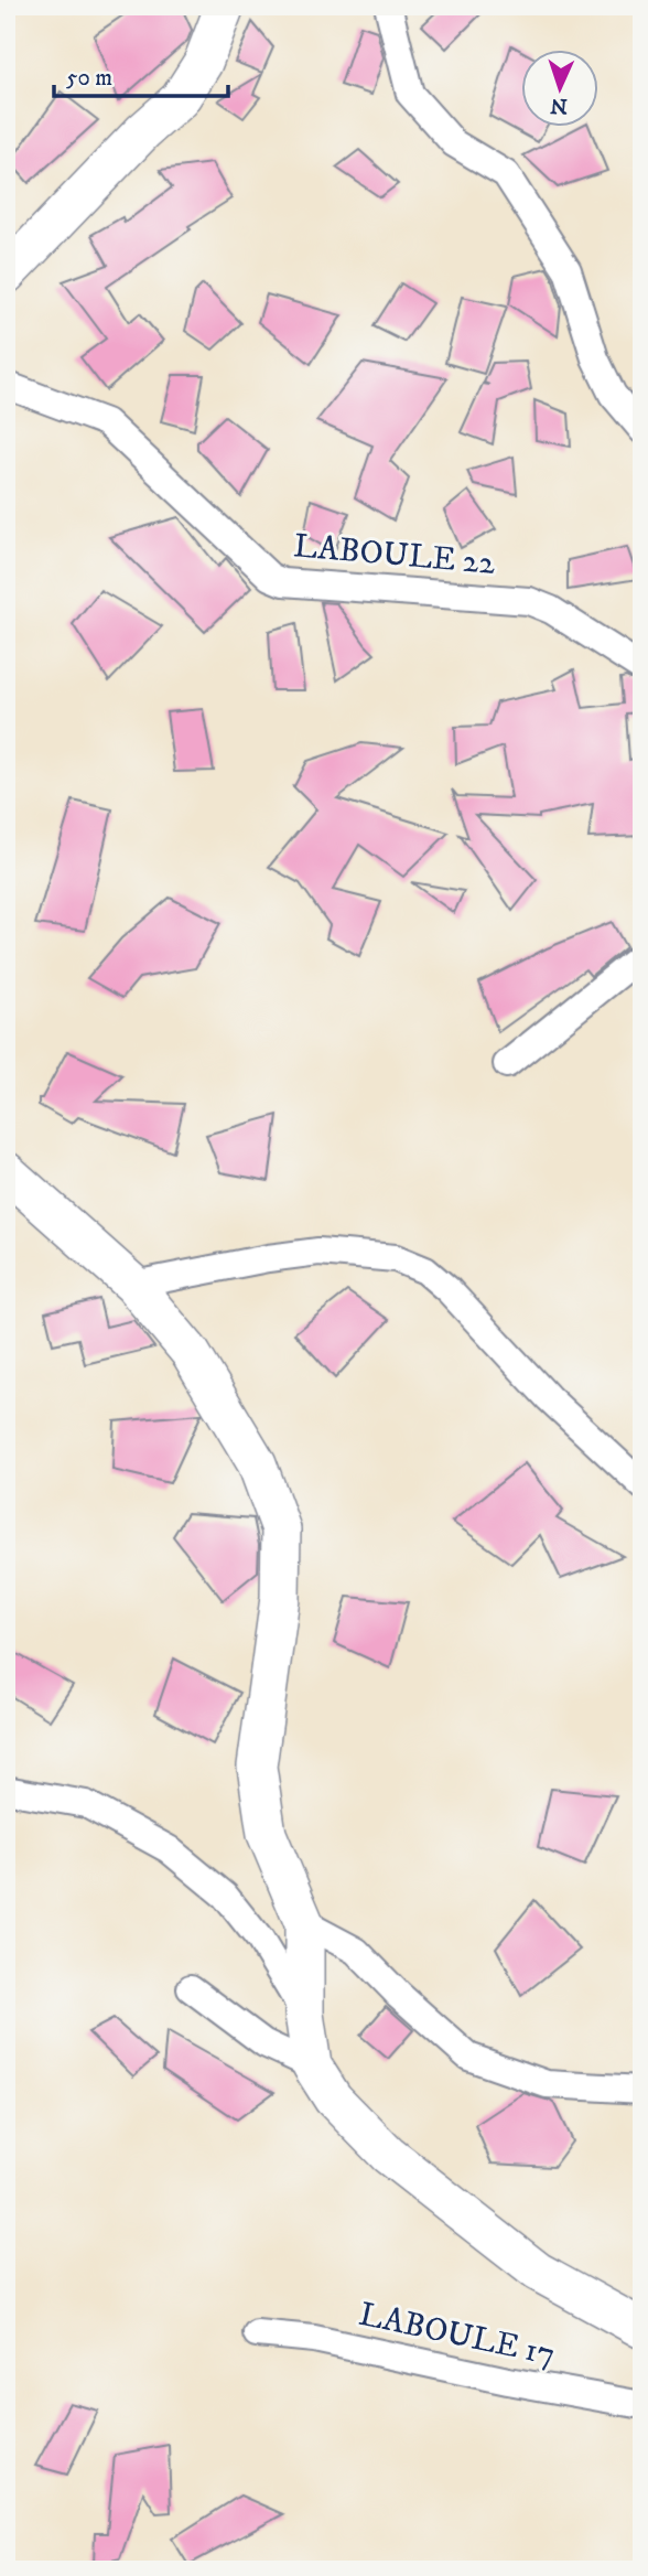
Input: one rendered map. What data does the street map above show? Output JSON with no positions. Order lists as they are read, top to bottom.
{
  "streets": {
    "street": ["LABOULE 22", "LABOULE 17"]
  },
  "scale_bar": "50 m",
  "north": "bottom"
}
